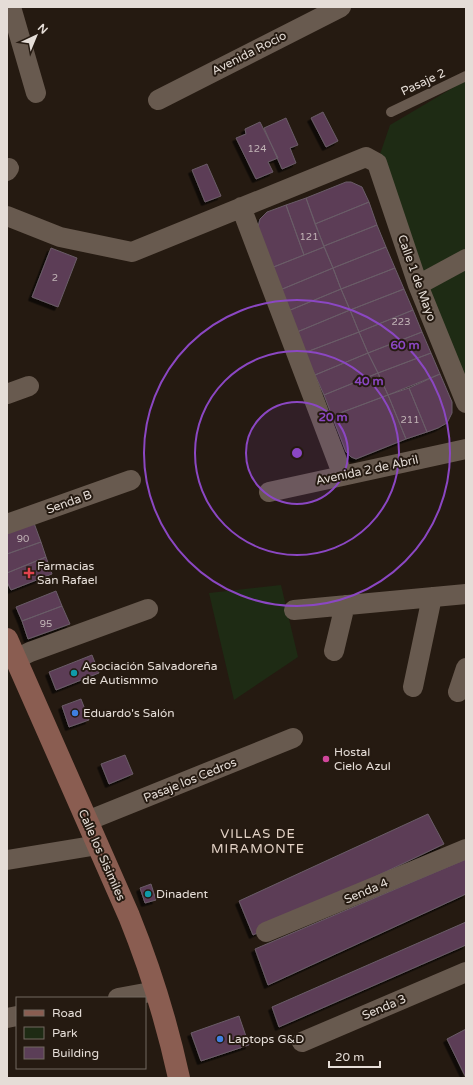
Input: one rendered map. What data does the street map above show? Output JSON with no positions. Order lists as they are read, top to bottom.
{
  "streets": {
    "main road": ["Calle los Sisimiles"],
    "street": [
      "Avenida Rocío",
      "Calle 1 de Mayo",
      "Avenida 2 de Abril",
      "Senda B",
      "Pasaje los Cedros",
      "Senda 4",
      "Senda 3"
    ],
    "lane": ["Pasaje 2"]
  },
  "crossings": [
    ["Pasaje los Cedros", "Calle los Sisimiles"]
  ],
  "districts": ["VILLAS DE MIRAMONTE"],
  "places": {
    "health": ["Farmacias San Rafael"],
    "other": [
      "Asociación Salvadoreña de Autismmo",
      "Eduardo's Salón",
      "Hostal Cielo Azul",
      "Dinadent",
      "Laptops G&D"
    ]
  },
  "house_numbers": [
    "124",
    "121",
    "2",
    "223",
    "211",
    "90",
    "95"
  ],
  "legend": ["Road", "Park", "Building"],
  "scale_bar": "20 m",
  "north": "top right",
  "rings": ["60 m", "40 m", "20 m"]
}
